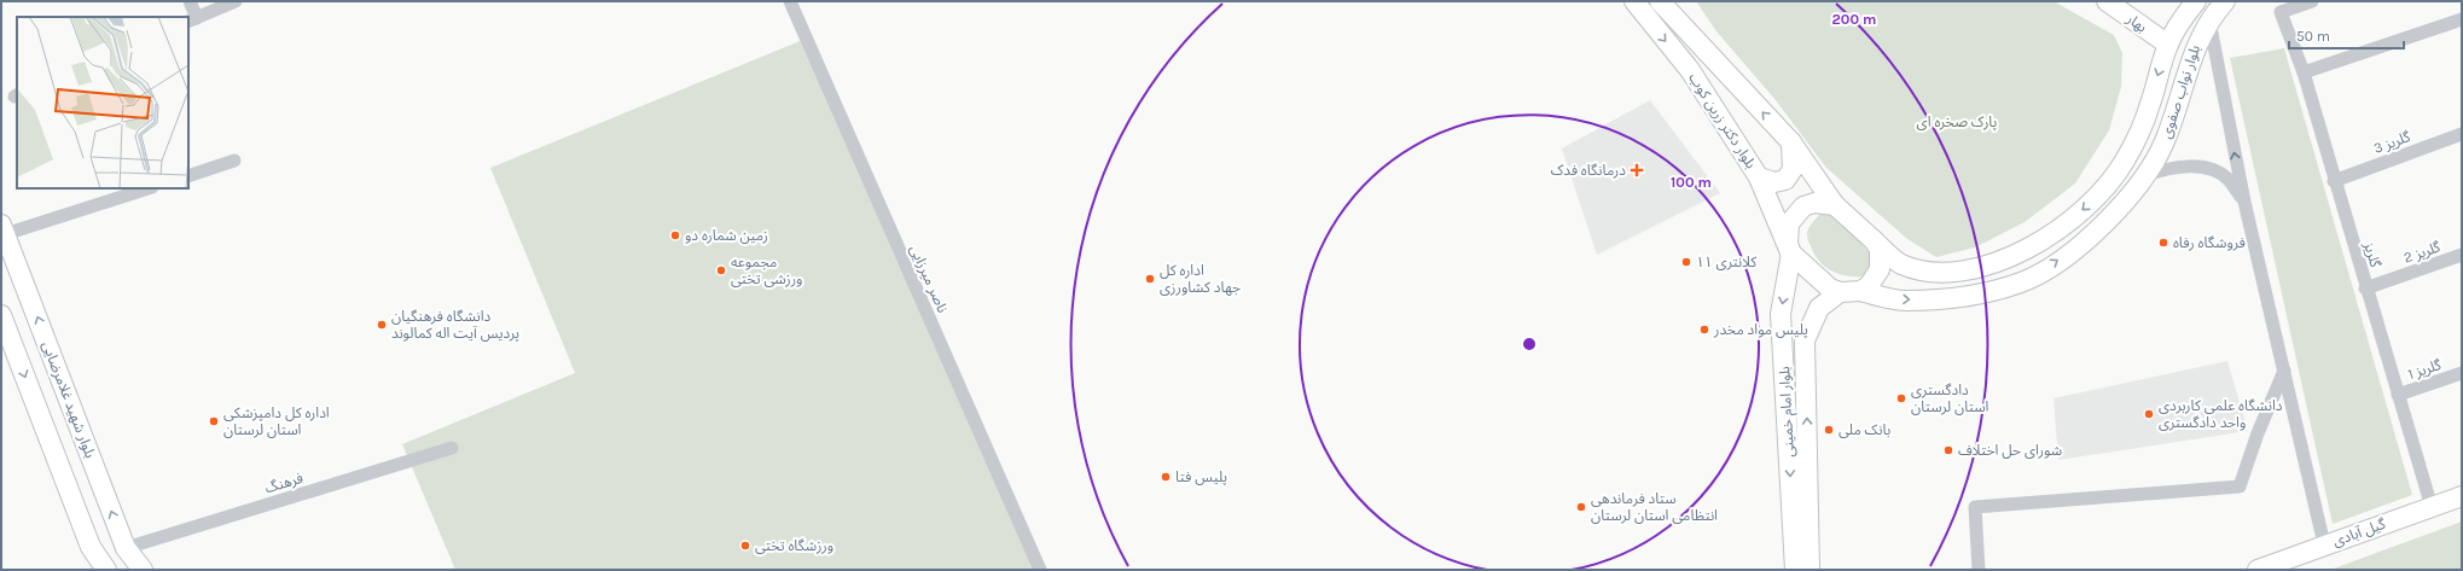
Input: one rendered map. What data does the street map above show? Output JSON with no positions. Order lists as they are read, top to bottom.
{
  "streets": {
    "main road": [
      "بهار",
      "بلوار نواب صفوی",
      "بلوار دکتر زرین کوب",
      "بلوار شهید غلامرضایی",
      "بلوار امام خمینی",
      "گیل آبادی"
    ],
    "street": [
      "گلریز 3",
      "گلریز 2",
      "گلریز",
      "ناصر میرزایی",
      "گلریز 1",
      "فرهنگ"
    ]
  },
  "crossings": [
    ["بهار", "بلوار نواب صفوی"],
    ["بلوار نواب صفوی", "بلوار دکتر زرین کوب"],
    ["بلوار نواب صفوی", "بلوار امام خمینی"],
    ["بلوار دکتر زرین کوب", "بلوار امام خمینی"],
    ["گلریز 3", "گلریز"],
    ["گلریز 2", "گلریز"],
    ["گلریز", "گلریز 1"],
    ["گلریز", "گیل آبادی"],
    ["بلوار شهید غلامرضایی", "فرهنگ"]
  ],
  "parks": ["پارک صخره ای"],
  "places": {
    "health": ["درمانگاه فدک"],
    "other": [
      "زمین شماره دو",
      "فروشگاه رفاه",
      "کلانتری ۱۱",
      "مجموعه ورزشی تختی",
      "اداره کل جهاد کشاورزی",
      "دانشگاه فرهنگیان پردیس آیت اله کمالوند",
      "پلیس مواد مخدر",
      "دادگستری استان لرستان",
      "دانشگاه علمی کاربردی واحد دادگستری",
      "اداره کل دامپزشکی استان لرستان",
      "بانک ملی",
      "شورای حل اختلاف",
      "پلیس فتا",
      "ستاد فرماندهی انتظامی استان لرستان",
      "ورزشگاه تختی"
    ]
  },
  "scale_bar": "50 m",
  "rings": ["200 m", "100 m"]
}
